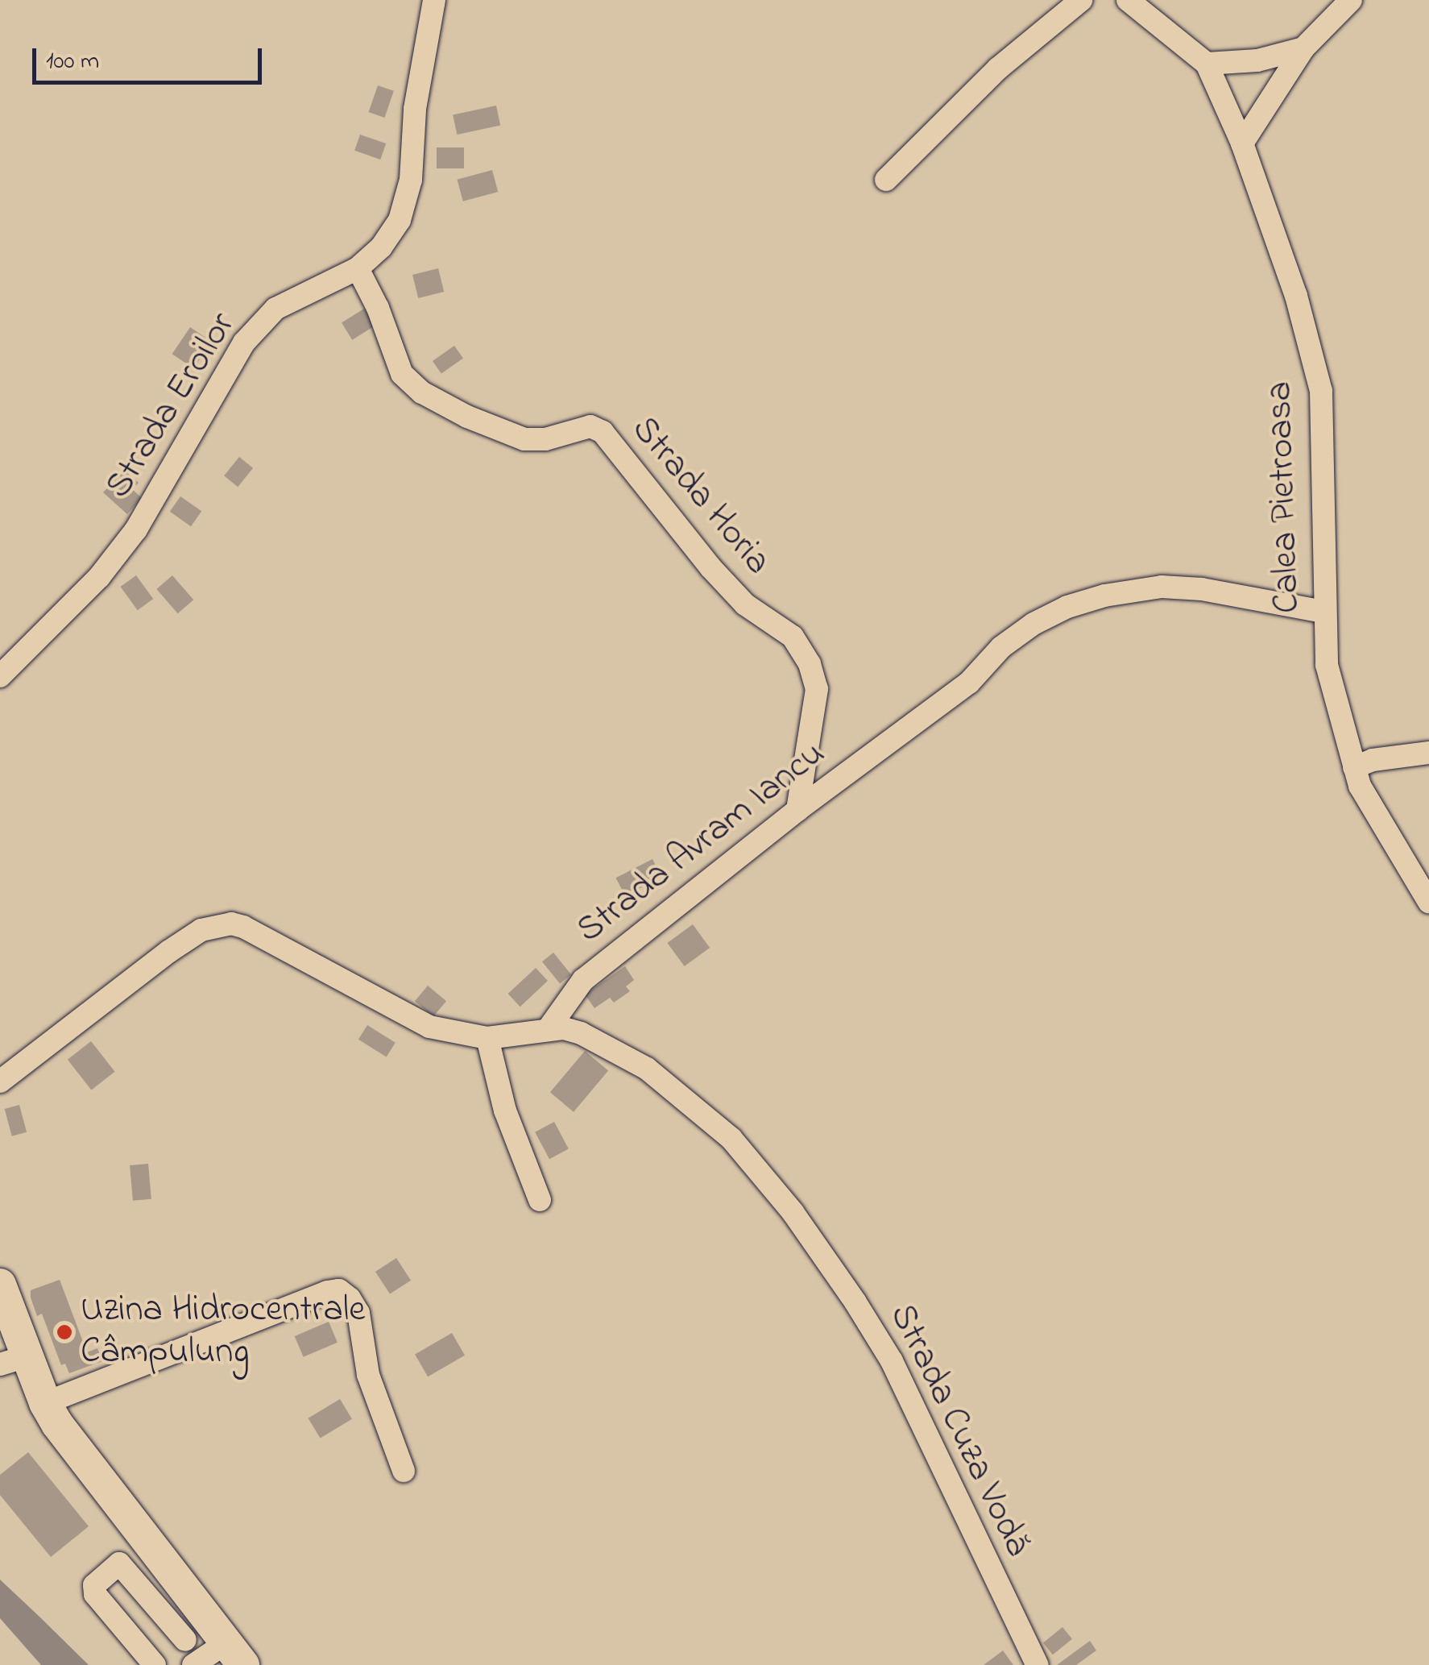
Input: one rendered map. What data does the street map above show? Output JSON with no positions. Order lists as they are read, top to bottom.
{
  "streets": {
    "street": [
      "Strada Eroilor",
      "Strada Horia",
      "Calea Pietroasa",
      "Strada Avram Iancu",
      "Strada Cuza Vodă"
    ]
  },
  "crossings": [
    ["Strada Eroilor", "Strada Horia"],
    ["Strada Horia", "Strada Avram Iancu"],
    ["Calea Pietroasa", "Strada Avram Iancu"],
    ["Strada Avram Iancu", "Strada Cuza Vodă"]
  ],
  "places": ["Uzina Hidrocentrale Câmpulung"],
  "scale_bar": "100 m"
}
